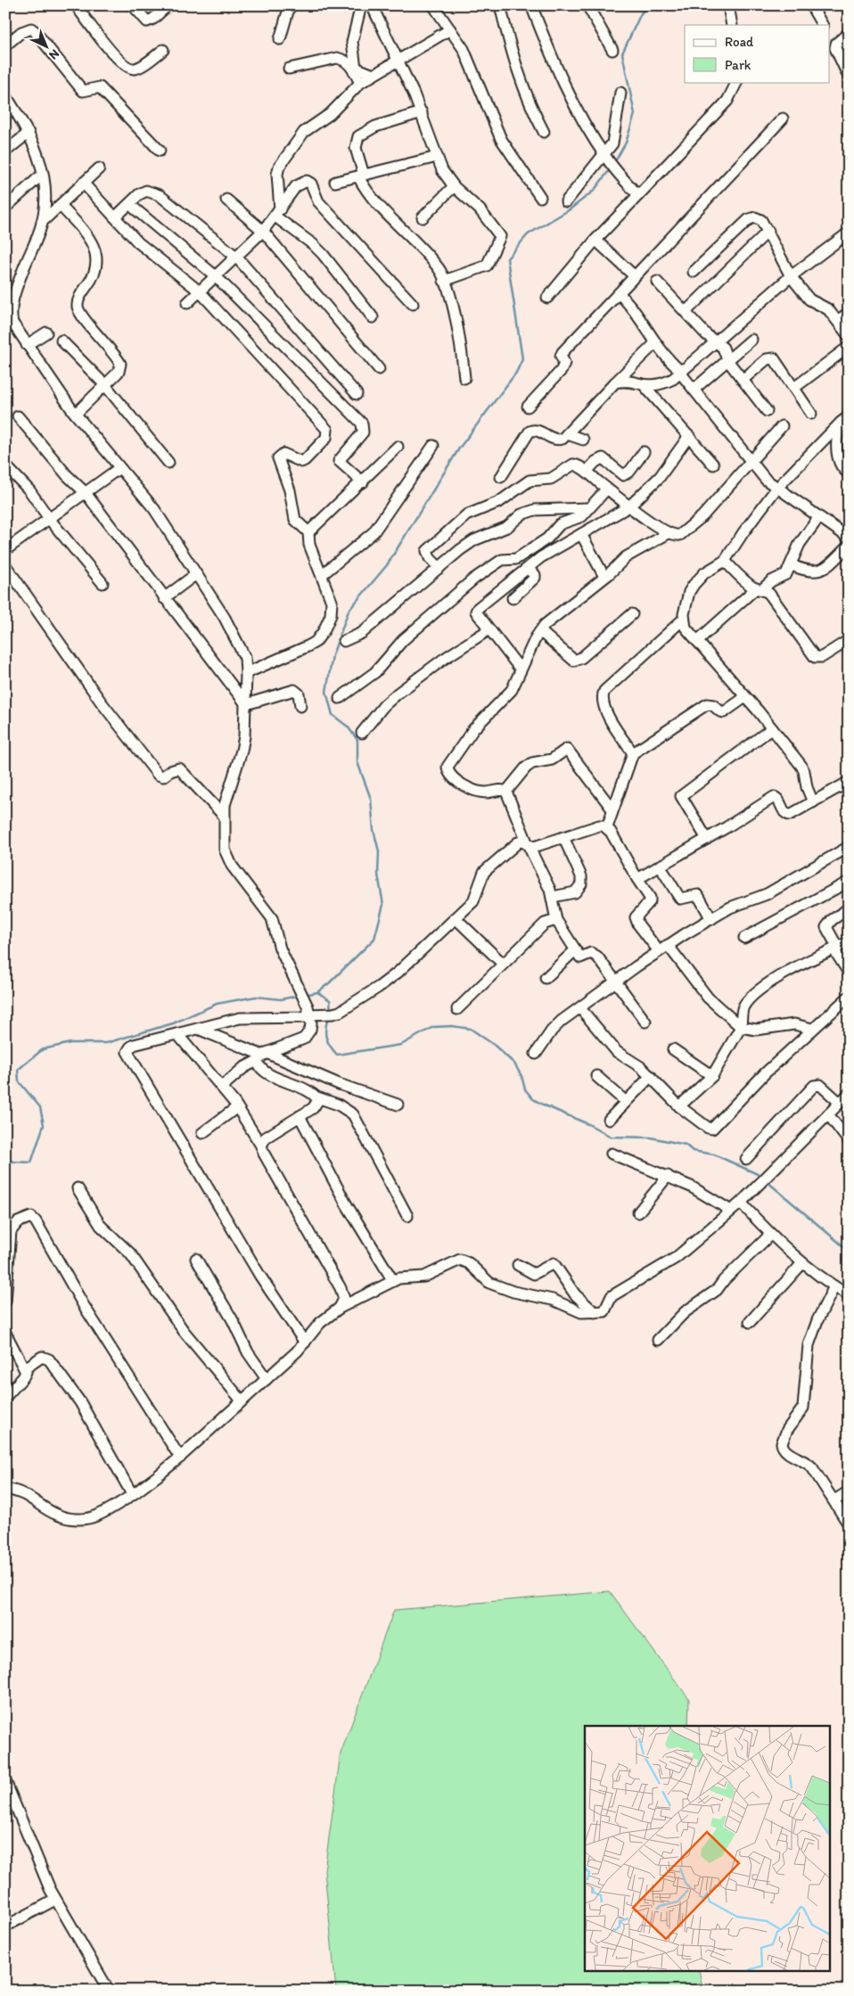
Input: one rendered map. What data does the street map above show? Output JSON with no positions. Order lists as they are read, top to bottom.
{
  "legend": ["Road", "Park"],
  "north": "bottom right"
}
